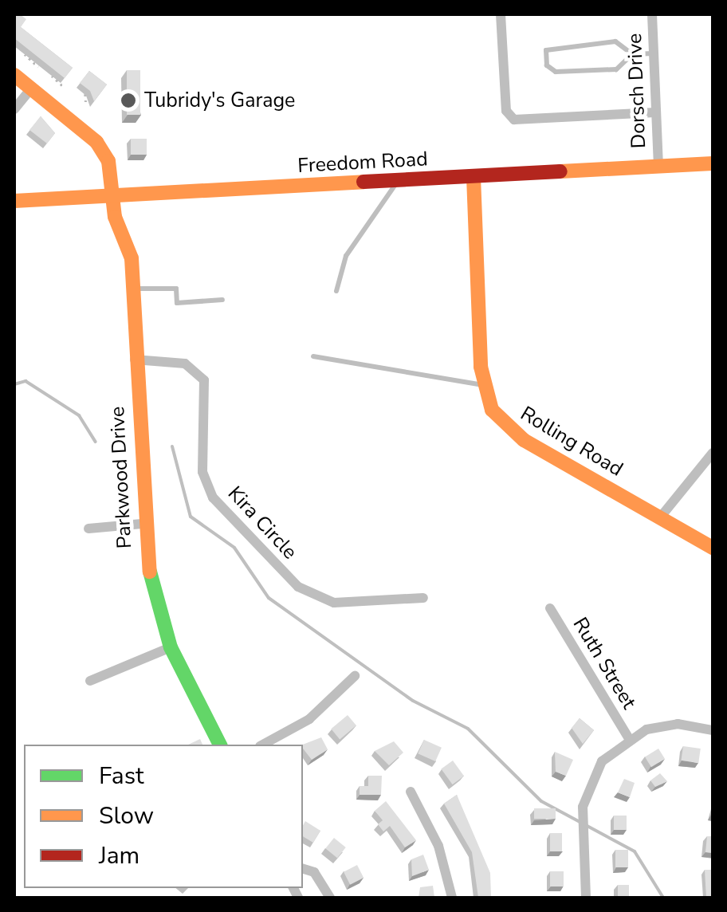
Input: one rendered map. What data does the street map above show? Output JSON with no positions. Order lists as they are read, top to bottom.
{
  "streets": {
    "street": [
      "Dorsch Drive",
      "Freedom Road",
      "Rolling Road",
      "Parkwood Drive",
      "Kira Circle",
      "Ruth Street"
    ]
  },
  "crossings": [
    ["Dorsch Drive", "Freedom Road"],
    ["Freedom Road", "Rolling Road"],
    ["Freedom Road", "Parkwood Drive"],
    ["Parkwood Drive", "Kira Circle"]
  ],
  "places": ["Tubridy's Garage"],
  "legend": ["Fast", "Slow", "Jam"]
}
